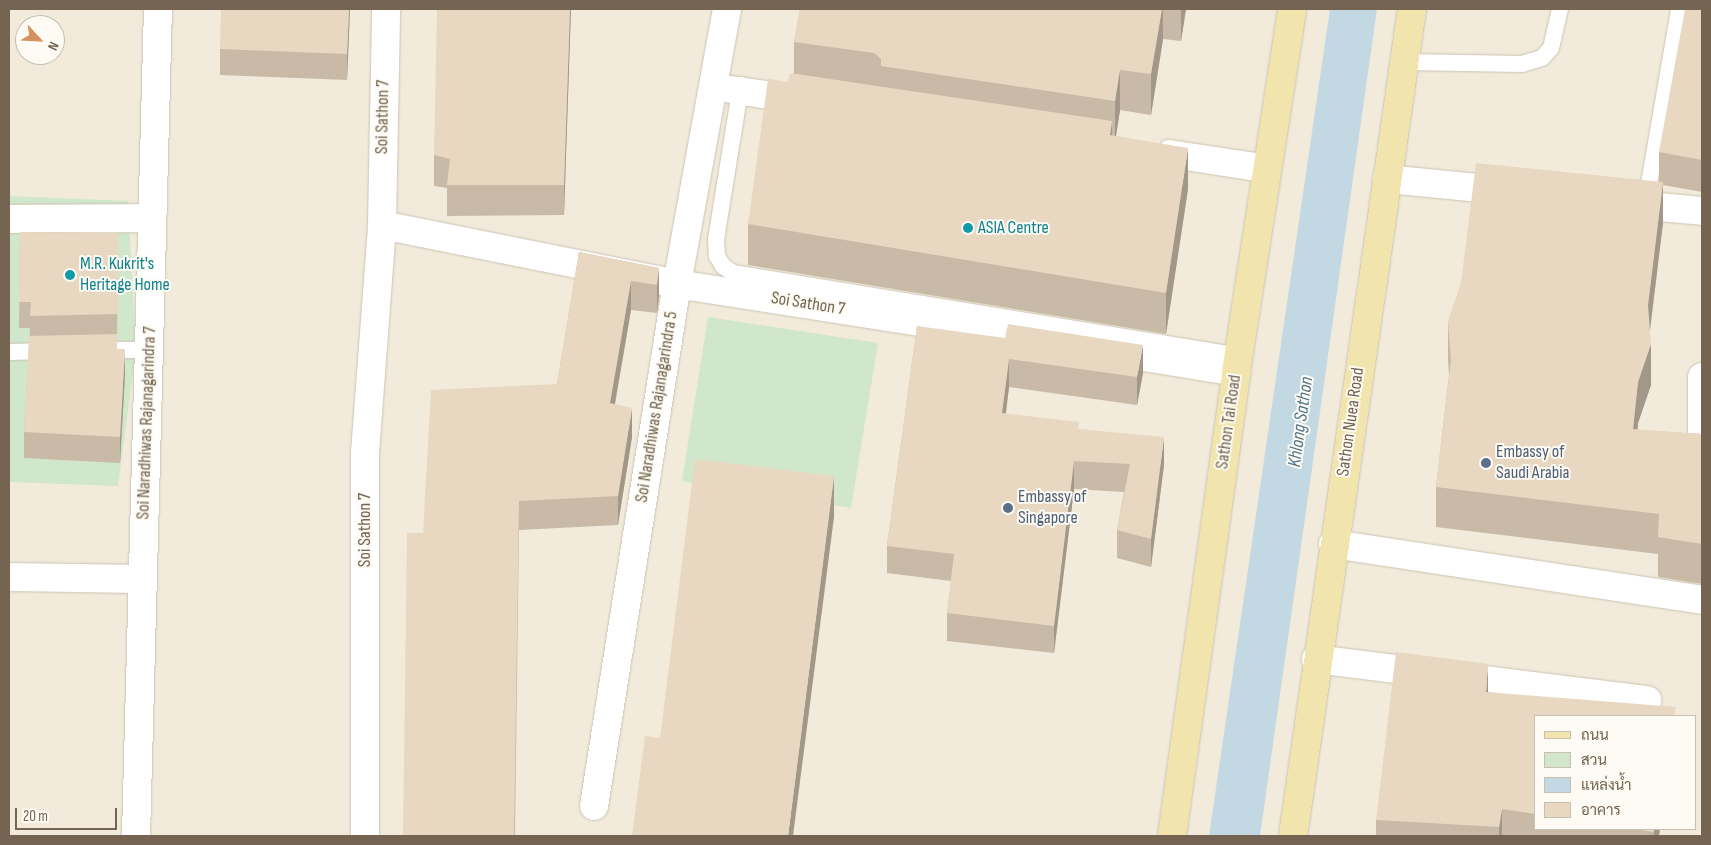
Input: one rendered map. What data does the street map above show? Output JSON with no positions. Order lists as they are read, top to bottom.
{
  "streets": {
    "main road": ["Sathon Tai Road", "Sathon Nuea Road"],
    "street": ["Soi Sathon 7", "Soi Naradhiwas Rajanagarindra 5", "Soi Naradhiwas Rajanagarindra 7"]
  },
  "crossings": [
    ["Soi Sathon 7", "Soi Naradhiwas Rajanagarindra 5"],
    ["Soi Sathon 7", "Sathon Tai Road"]
  ],
  "water": ["Khlong Sathon"],
  "places": [
    "ASIA Centre",
    "M.R. Kukrit's Heritage Home",
    "Embassy of Saudi Arabia",
    "Embassy of Singapore"
  ],
  "legend": [
    "ถนน",
    "สวน",
    "แหล่งน้ำ",
    "อาคาร"
  ],
  "scale_bar": "20 m",
  "north": "bottom right"
}
